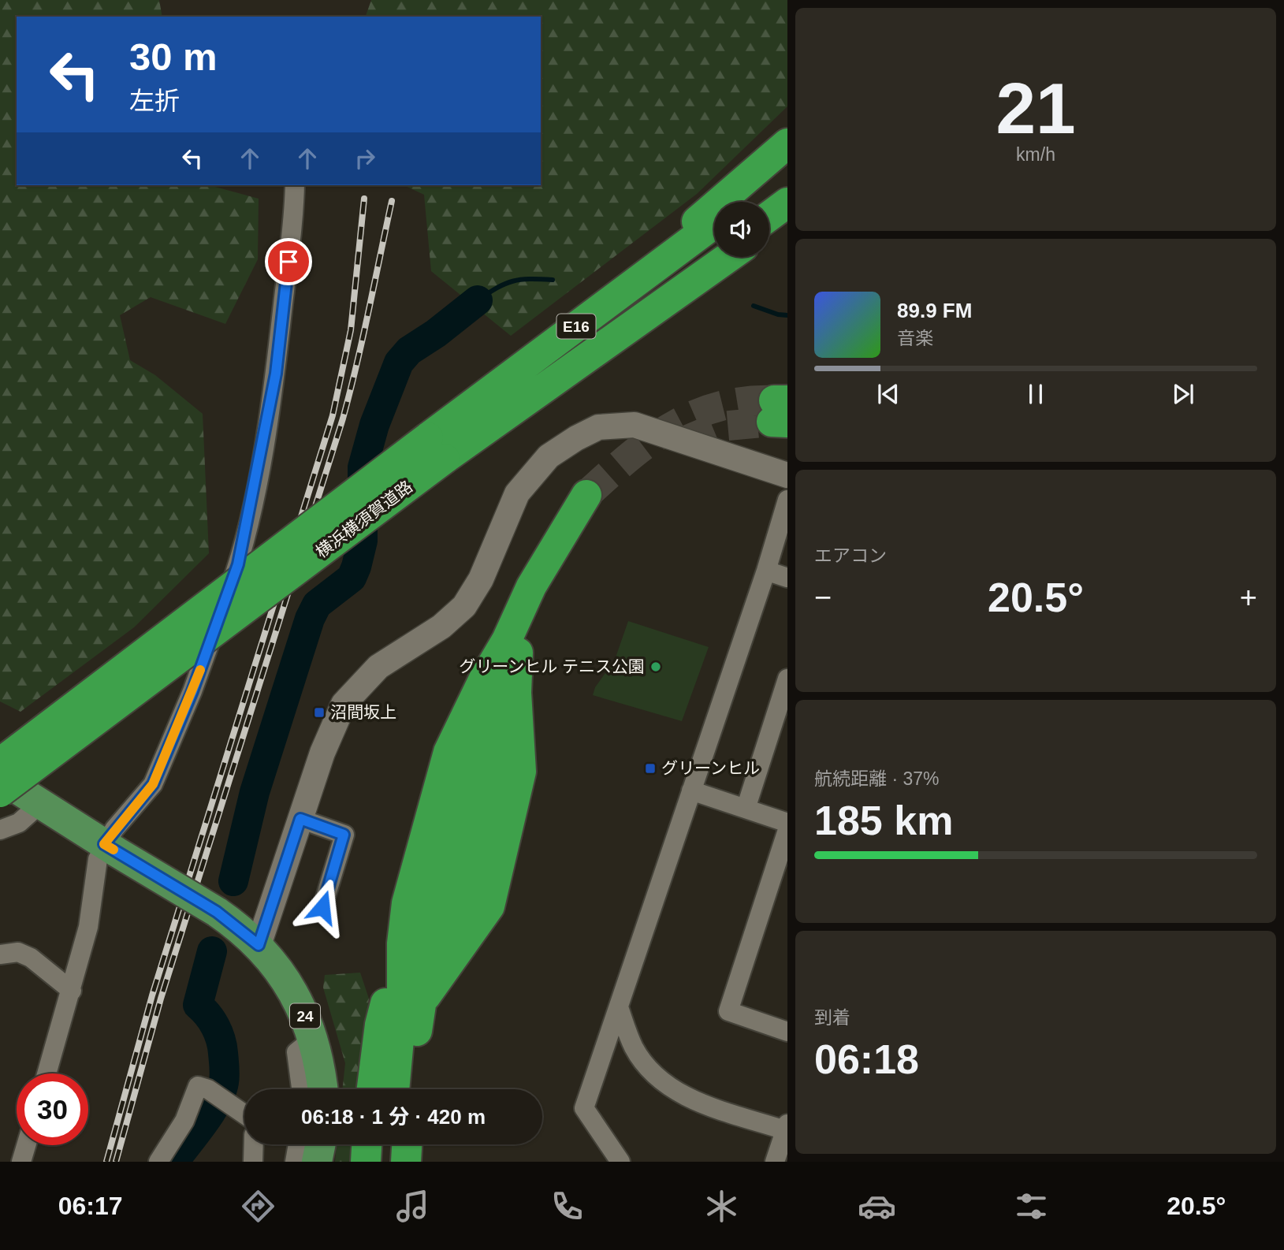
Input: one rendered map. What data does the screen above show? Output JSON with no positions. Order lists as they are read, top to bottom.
{
  "streets": {
    "highway": ["E16", "横浜横須賀道路"],
    "main road": ["24"]
  },
  "places": {
    "other": ["グリーンヒル テニス公園"],
    "transit": ["沼間坂上", "グリーンヒル"]
  },
  "page": {
    "tile": [
      ["21", "km/h"],
      "エアコン",
      ["航続距離 · 37%", "185 km"],
      ["到着", "06:18"]
    ],
    "turn": ["30 m", "左折"],
    "song": ["89.9 FM", "音楽"],
    "heat": ["−", "20.5°", "+"],
    "limit": "30",
    "trip": "06:18 · 1 分 · 420 m",
    "tabs": ["06:17", "20.5°"]
  }
}
